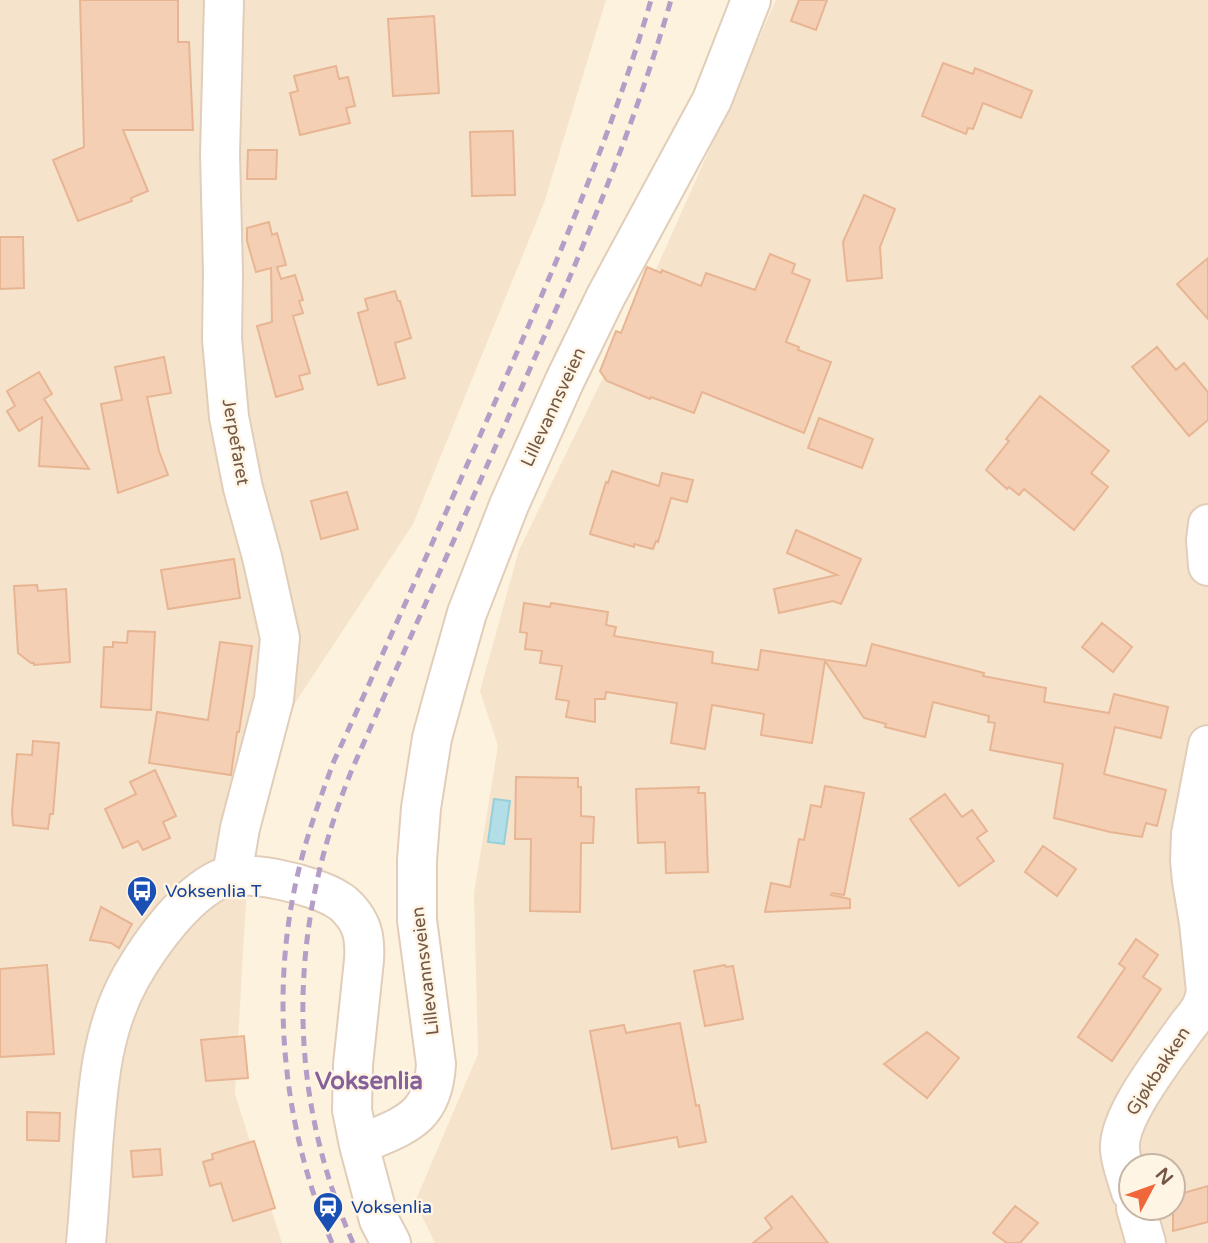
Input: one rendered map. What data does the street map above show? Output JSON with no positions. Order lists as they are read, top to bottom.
{
  "streets": {
    "street": ["Lillevannsveien", "Jerpefaret", "Gjøkbakken"]
  },
  "districts": ["Voksenlia"],
  "places": {
    "bus stop": ["Voksenlia T"],
    "station": ["Voksenlia"]
  },
  "north": "top right"
}
